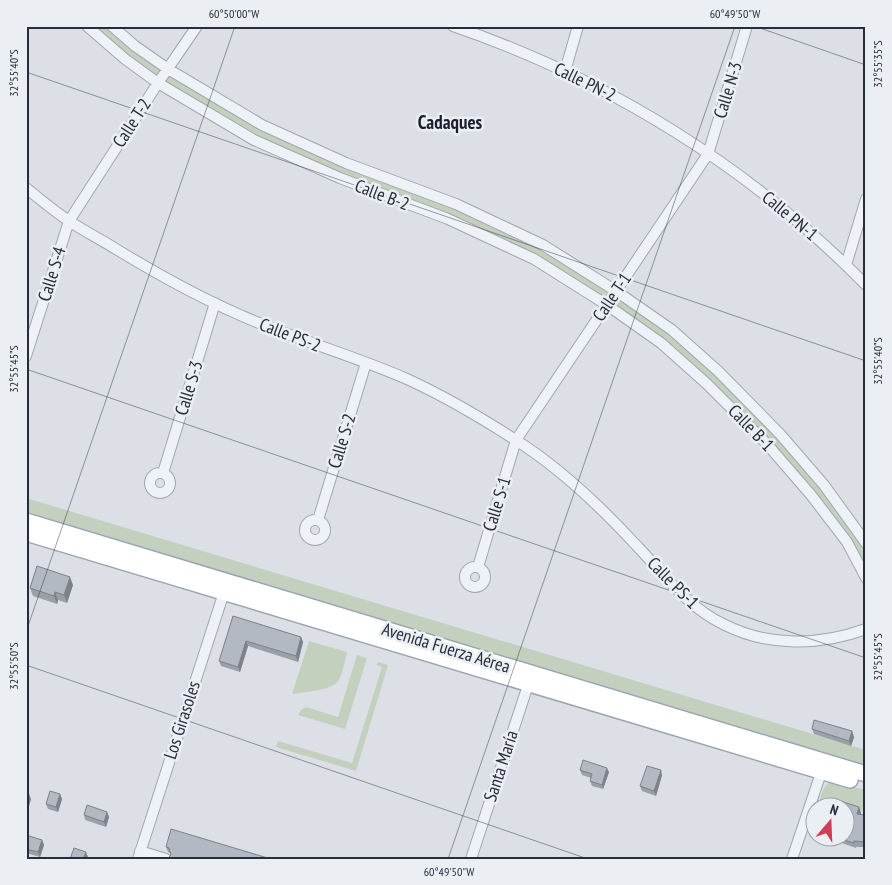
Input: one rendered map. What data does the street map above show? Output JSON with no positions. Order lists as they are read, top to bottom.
{
  "streets": {
    "main road": ["Avenida Fuerza Aérea"],
    "street": [
      "Calle PN-2",
      "Calle N-3",
      "Calle T-2",
      "Calle B-2",
      "Calle PN-1",
      "Calle S-4",
      "Calle T-1",
      "Calle PS-2",
      "Calle S-3",
      "Calle B-1",
      "Calle S-2",
      "Calle S-1",
      "Calle PS-1",
      "Los Girasoles",
      "Santa María"
    ]
  },
  "crossings": [
    ["Calle PN-2", "Calle N-3"],
    ["Calle PN-2", "Calle PN-1"],
    ["Calle PN-2", "Calle T-1"],
    ["Calle N-3", "Calle PN-1"],
    ["Calle N-3", "Calle T-1"],
    ["Calle T-2", "Calle B-2"],
    ["Calle T-2", "Calle S-4"],
    ["Calle T-2", "Calle PS-2"],
    ["Calle B-2", "Calle T-1"],
    ["Calle B-2", "Calle B-1"],
    ["Calle PN-1", "Calle T-1"],
    ["Calle S-4", "Calle PS-2"],
    ["Calle T-1", "Calle PS-2"],
    ["Calle T-1", "Calle B-1"],
    ["Calle T-1", "Calle S-1"],
    ["Calle T-1", "Calle PS-1"],
    ["Calle PS-2", "Calle S-3"],
    ["Calle PS-2", "Calle S-2"],
    ["Calle PS-2", "Calle S-1"],
    ["Calle PS-2", "Calle PS-1"],
    ["Calle S-1", "Calle PS-1"],
    ["Avenida Fuerza Aérea", "Los Girasoles"],
    ["Avenida Fuerza Aérea", "Santa María"]
  ],
  "districts": ["Cadaques"],
  "north": "top",
  "coordinates": [
    "60°50'00\"W",
    "60°49'50\"W",
    "32°55'35\"S",
    "32°55'40\"S",
    "32°55'45\"S",
    "32°55'50\"S"
  ]
}
